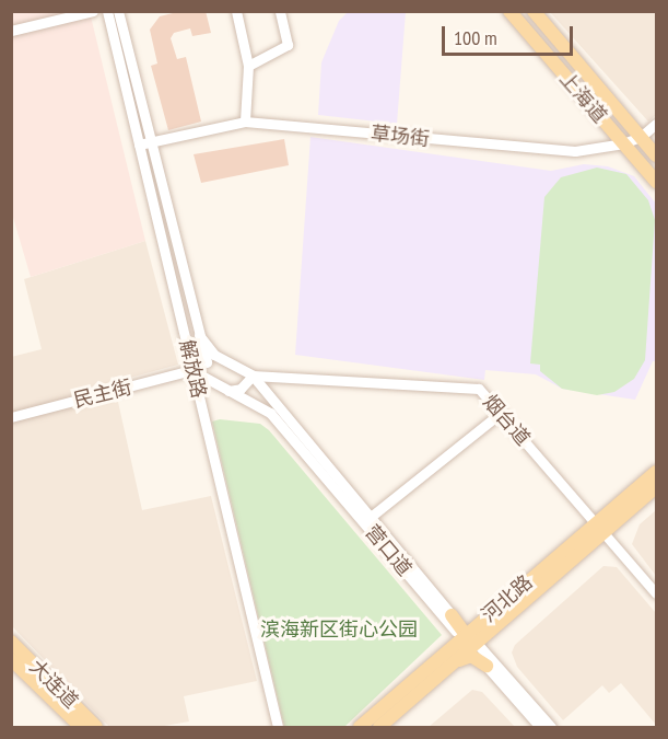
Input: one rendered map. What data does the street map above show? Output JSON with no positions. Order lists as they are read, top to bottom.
{
  "streets": {
    "main road": ["上海道", "河北路", "大连道"],
    "street": [
      "草场街",
      "解放路",
      "民主街",
      "烟台道",
      "营口道"
    ]
  },
  "crossings": [
    ["上海道", "草场街"],
    ["草场街", "解放路"],
    ["解放路", "民主街"],
    ["解放路", "营口道"],
    ["民主街", "营口道"],
    ["烟台道", "营口道"],
    ["烟台道", "河北路"]
  ],
  "parks": ["滨海新区街心公园"],
  "scale_bar": "100 m"
}
